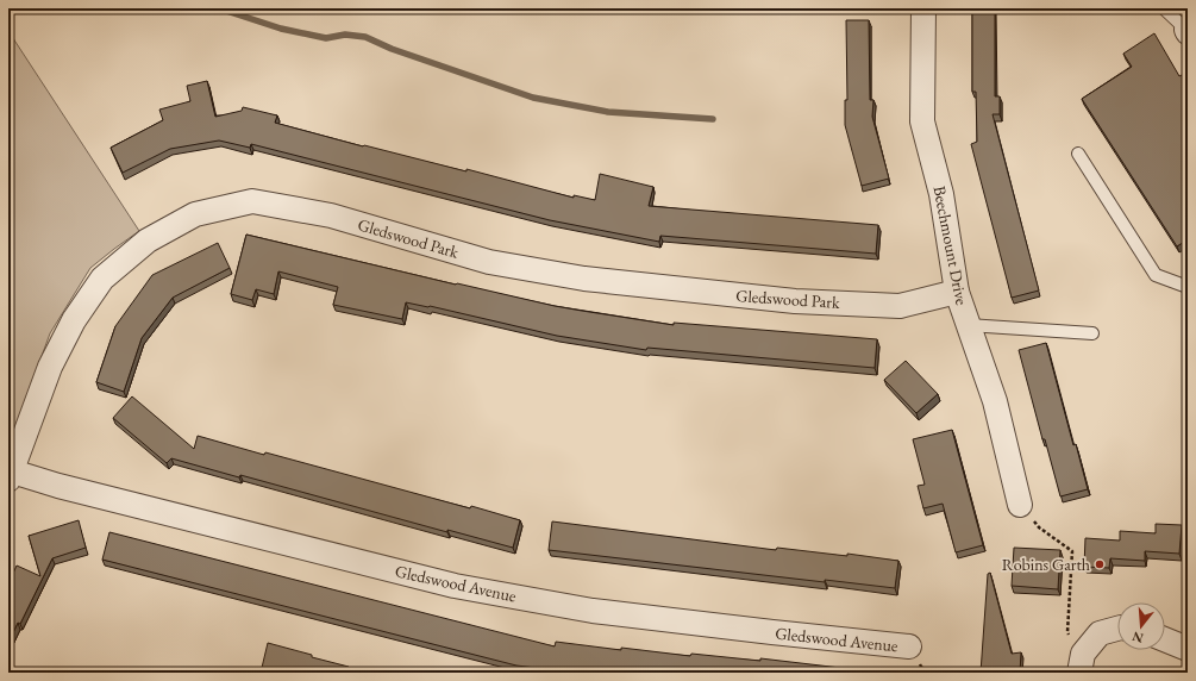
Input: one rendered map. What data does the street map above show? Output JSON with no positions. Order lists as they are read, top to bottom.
{
  "streets": {
    "street": ["Gledswood Park", "Beechmount Drive", "Gledswood Avenue"]
  },
  "crossings": [
    ["Gledswood Park", "Beechmount Drive"],
    ["Gledswood Park", "Gledswood Avenue"]
  ],
  "places": ["Robins Garth"],
  "north": "bottom"
}
